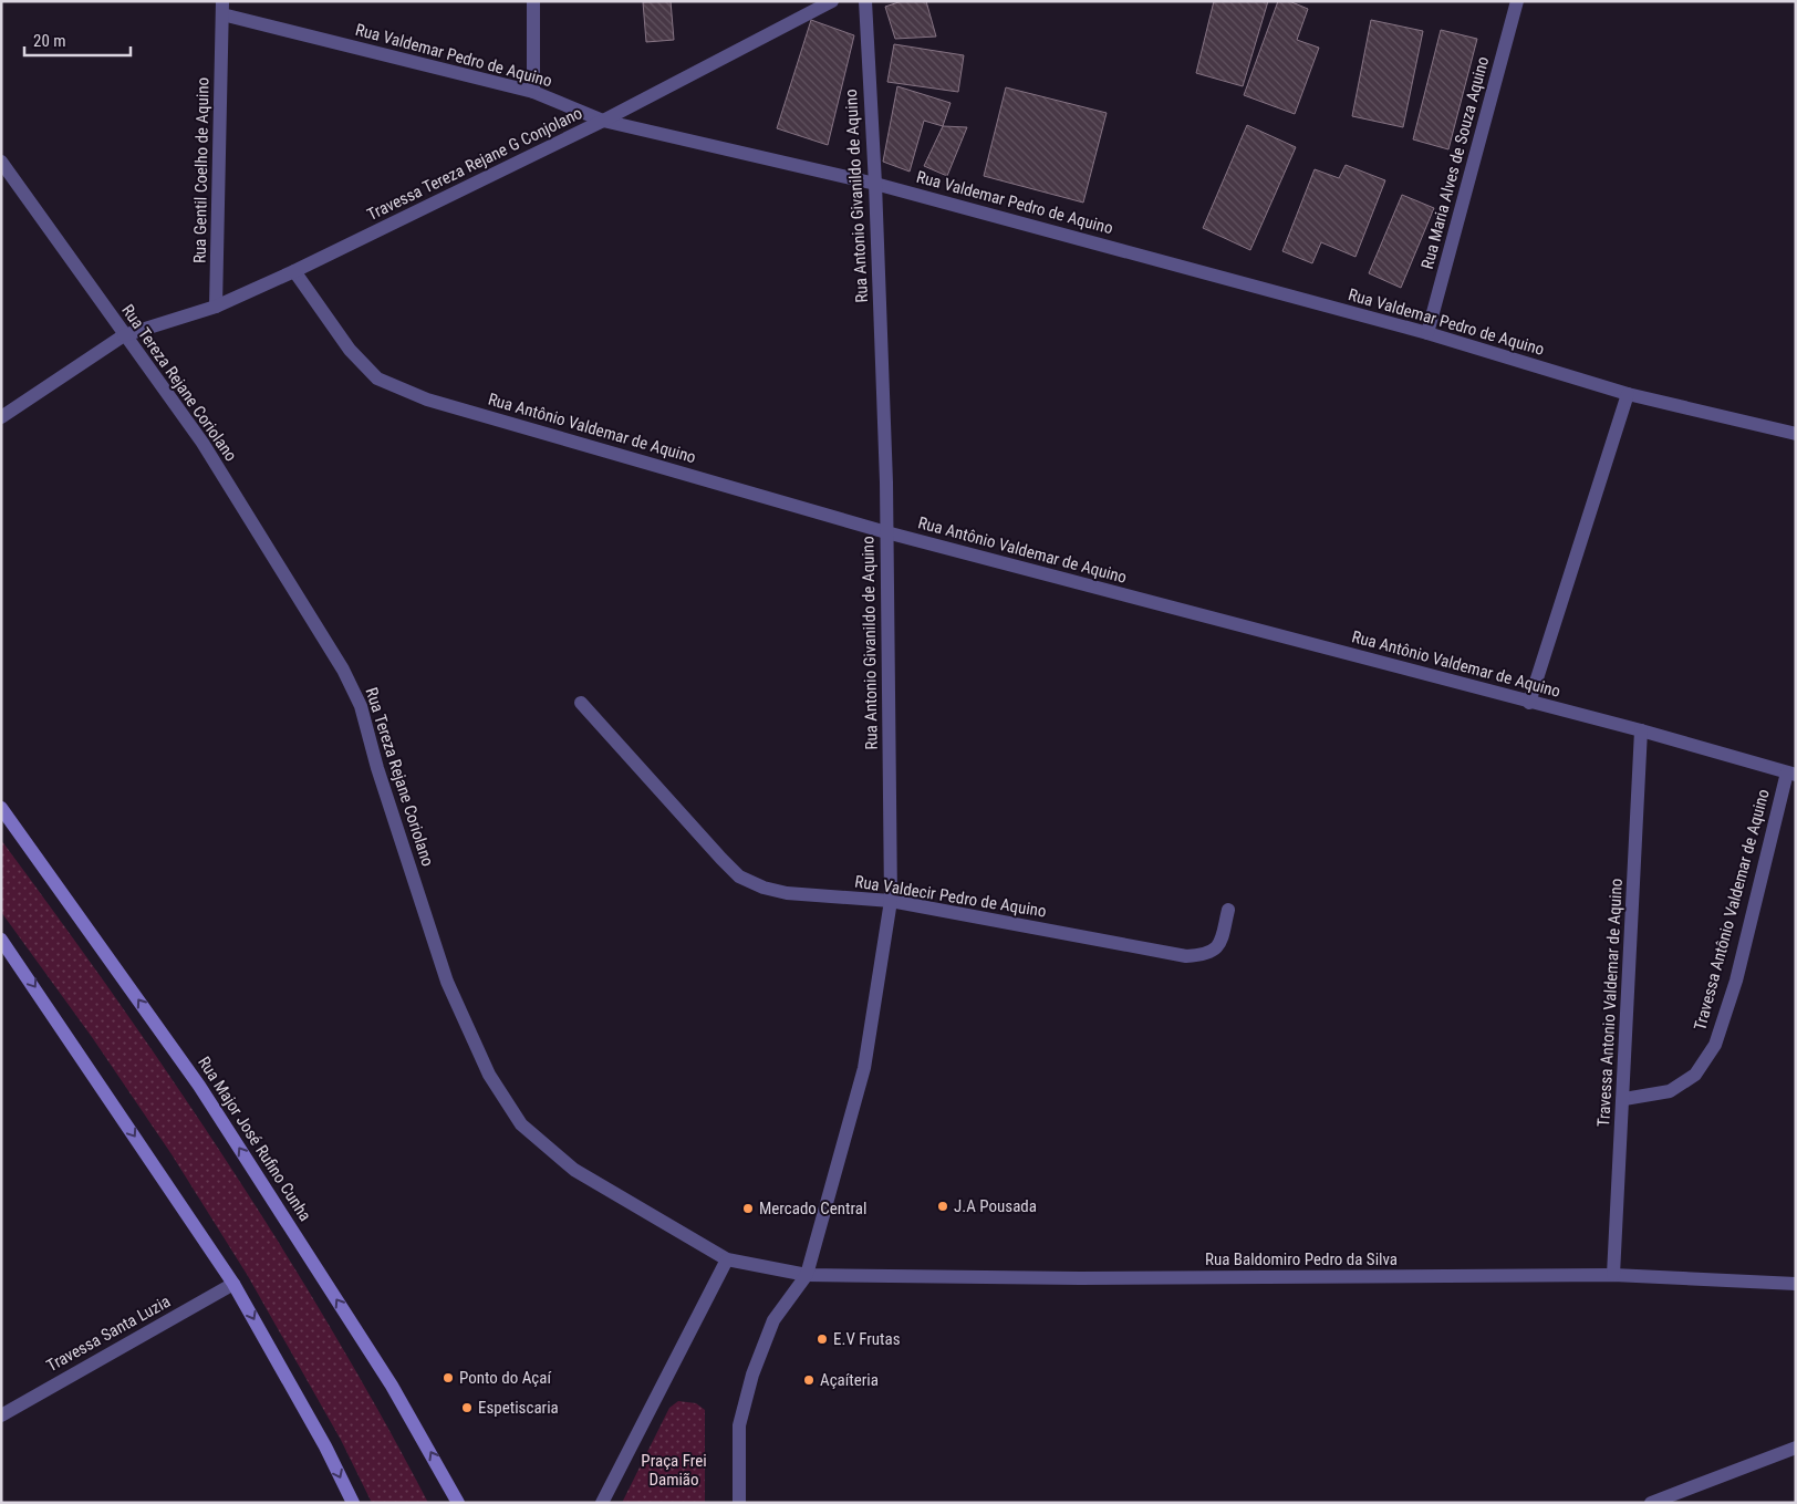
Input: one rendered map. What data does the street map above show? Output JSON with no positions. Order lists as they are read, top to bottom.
{
  "streets": {
    "main road": ["Rua Major José Rufino Cunha"],
    "street": [
      "Rua Valdemar Pedro de Aquino",
      "Rua Maria Alves de Souza Aquino",
      "Travessa Tereza Rejane G Conjolano",
      "Rua Gentil Coelho de Aquino",
      "Rua Antonio Givanildo de Aquino",
      "Rua Tereza Rejane Coriolano",
      "Rua Antônio Valdemar de Aquino",
      "Rua Valdecir Pedro de Aquino",
      "Travessa Antônio Valdemar de Aquino",
      "Travessa Antonio Valdemar de Aquino",
      "Rua Baldomiro Pedro da Silva",
      "Travessa Santa Luzia"
    ]
  },
  "crossings": [
    ["Rua Valdemar Pedro de Aquino", "Rua Maria Alves de Souza Aquino"],
    ["Rua Valdemar Pedro de Aquino", "Travessa Tereza Rejane G Conjolano"],
    ["Rua Valdemar Pedro de Aquino", "Rua Gentil Coelho de Aquino"],
    ["Rua Valdemar Pedro de Aquino", "Rua Antonio Givanildo de Aquino"],
    ["Travessa Tereza Rejane G Conjolano", "Rua Gentil Coelho de Aquino"],
    ["Travessa Tereza Rejane G Conjolano", "Rua Tereza Rejane Coriolano"],
    ["Travessa Tereza Rejane G Conjolano", "Rua Antônio Valdemar de Aquino"],
    ["Rua Antonio Givanildo de Aquino", "Rua Tereza Rejane Coriolano"],
    ["Rua Antonio Givanildo de Aquino", "Rua Antônio Valdemar de Aquino"],
    ["Rua Antonio Givanildo de Aquino", "Rua Valdecir Pedro de Aquino"],
    ["Rua Antonio Givanildo de Aquino", "Rua Baldomiro Pedro da Silva"],
    ["Rua Tereza Rejane Coriolano", "Rua Baldomiro Pedro da Silva"],
    ["Rua Antônio Valdemar de Aquino", "Travessa Antônio Valdemar de Aquino"],
    ["Rua Antônio Valdemar de Aquino", "Travessa Antonio Valdemar de Aquino"],
    ["Travessa Antônio Valdemar de Aquino", "Travessa Antonio Valdemar de Aquino"],
    ["Travessa Antonio Valdemar de Aquino", "Rua Baldomiro Pedro da Silva"]
  ],
  "parks": ["Praça Frei Damião"],
  "places": [
    "J.A Pousada",
    "Mercado Central",
    "E.V Frutas",
    "Ponto do Açaí",
    "Açaíteria",
    "Espetiscaria"
  ],
  "scale_bar": "20 m"
}
